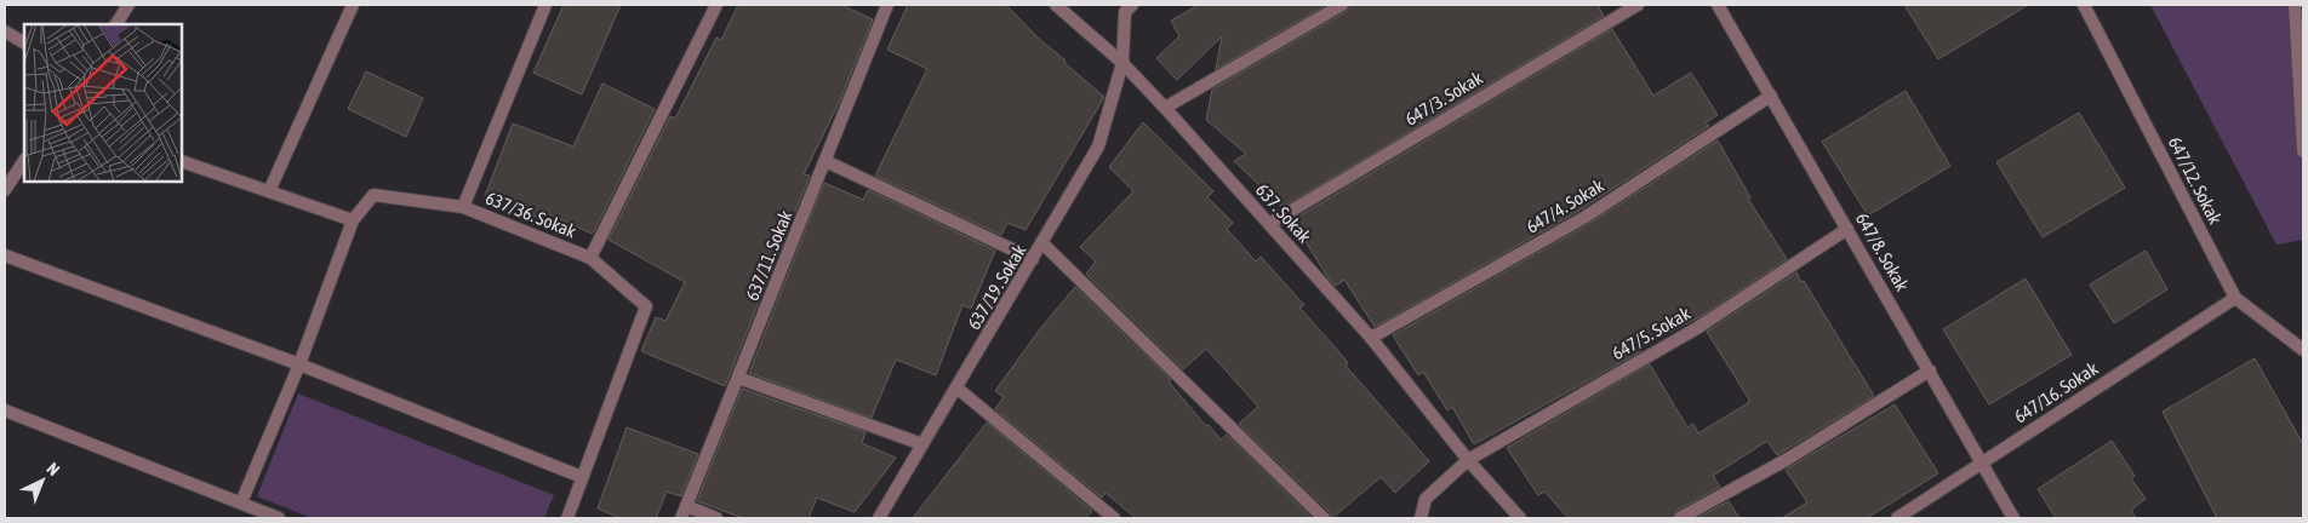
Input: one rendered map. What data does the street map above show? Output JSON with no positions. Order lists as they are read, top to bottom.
{
  "streets": {
    "street": [
      "647/3. Sokak",
      "647/12. Sokak",
      "647/4. Sokak",
      "637. Sokak",
      "637/36. Sokak",
      "647/8. Sokak",
      "637/11. Sokak",
      "637/19. Sokak",
      "647/5. Sokak",
      "647/16. Sokak"
    ]
  },
  "crossings": [
    ["647/3. Sokak", "637. Sokak"],
    ["647/12. Sokak", "647/16. Sokak"],
    ["647/4. Sokak", "637. Sokak"],
    ["647/4. Sokak", "647/8. Sokak"],
    ["637. Sokak", "637/19. Sokak"],
    ["637. Sokak", "647/5. Sokak"],
    ["647/8. Sokak", "647/5. Sokak"],
    ["647/8. Sokak", "647/16. Sokak"]
  ],
  "north": "top right"
}
